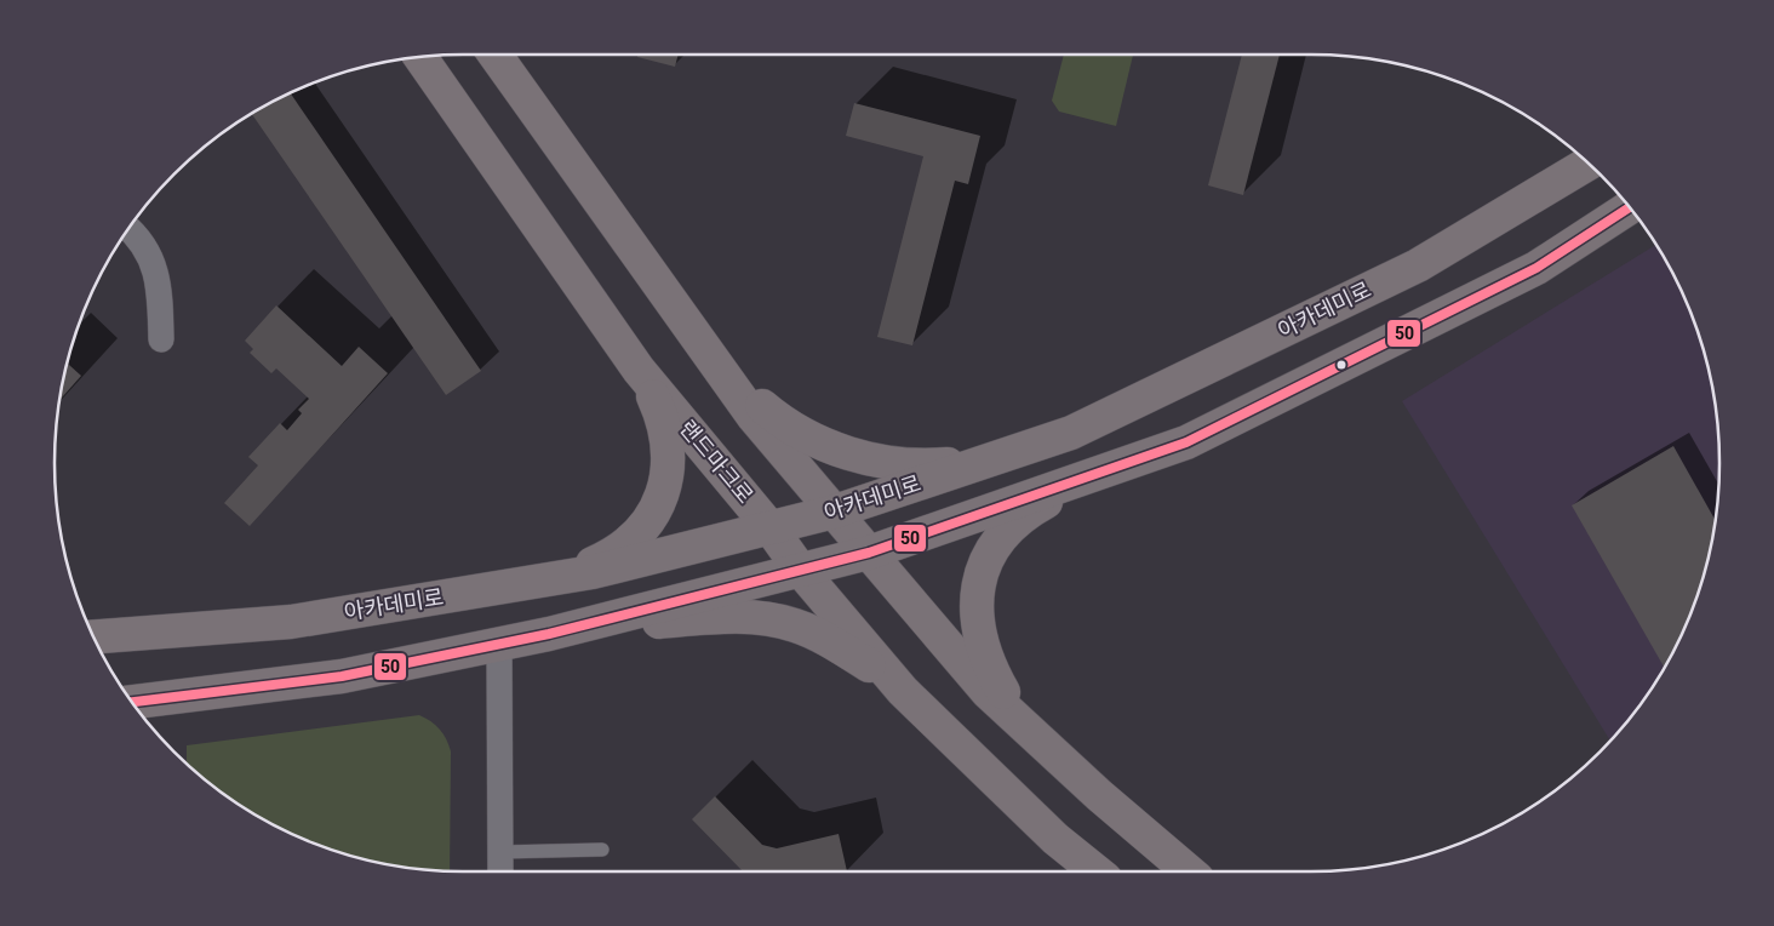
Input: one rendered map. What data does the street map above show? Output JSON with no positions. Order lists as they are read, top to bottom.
{
  "streets": {
    "main road": ["아카데미로", "랜드마크로"]
  },
  "crossings": [
    ["아카데미로", "랜드마크로"]
  ],
  "lines": ["transit line 50"]
}
